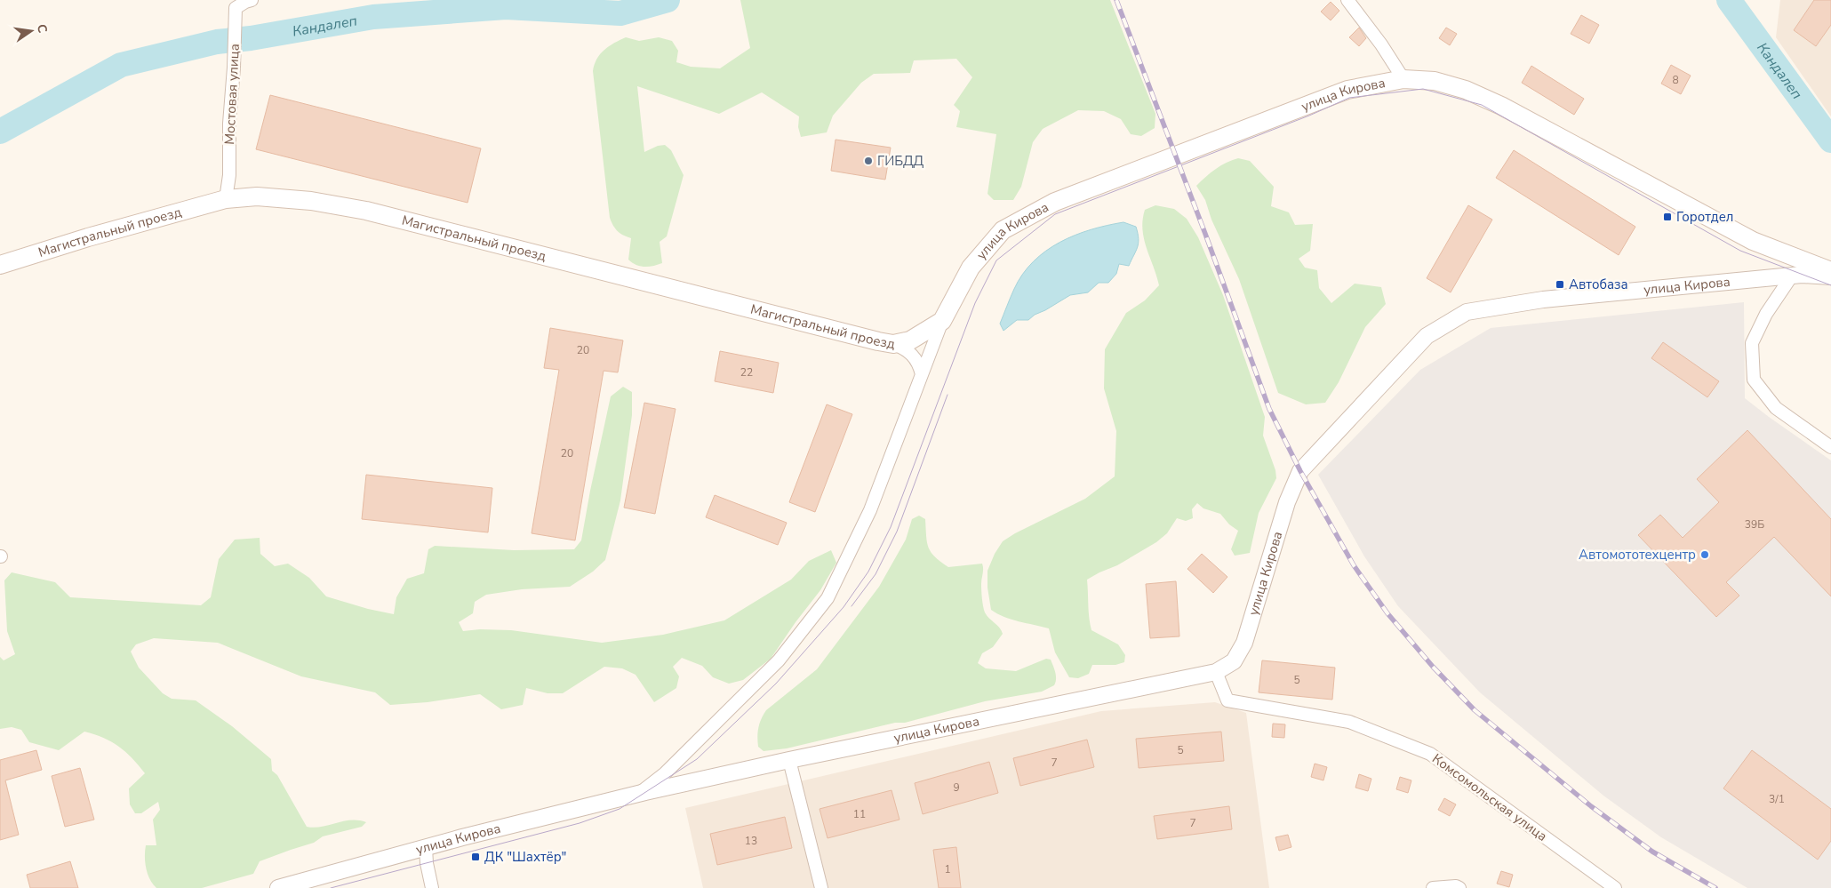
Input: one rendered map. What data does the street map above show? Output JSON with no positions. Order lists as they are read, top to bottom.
{
  "streets": {
    "main road": ["улица Кирова", "Магистральный проезд"],
    "street": ["Мостовая улица", "Комсомольская улица"]
  },
  "crossings": [
    ["Мостовая улица", "Магистральный проезд"],
    ["улица Кирова", "Магистральный проезд"],
    ["улица Кирова", "Комсомольская улица"]
  ],
  "water": ["Кандалеп"],
  "places": {
    "other": ["ГИБДД", "Автомототехцентр"],
    "transit": ["Горотдел", "Автобаза", "ДК \"Шахтёр\""]
  },
  "house_numbers": [
    "8",
    "20",
    "22",
    "20",
    "39Б",
    "5",
    "5",
    "7",
    "9",
    "3/1",
    "11",
    "7",
    "13",
    "1"
  ],
  "north": "right"
}
